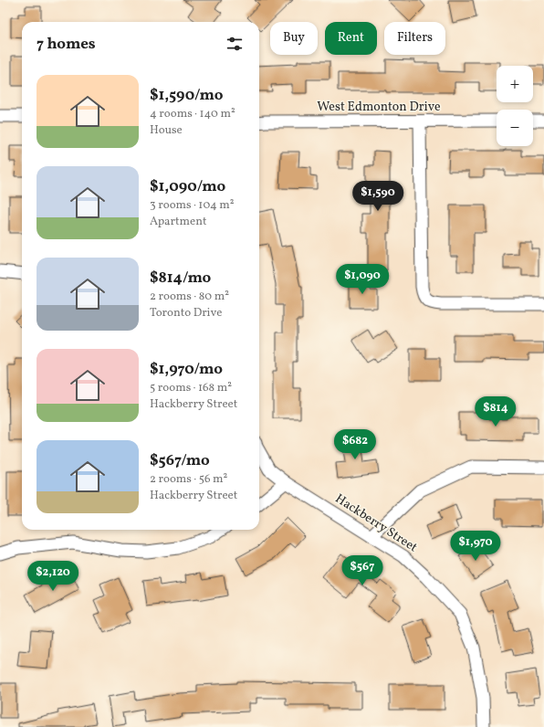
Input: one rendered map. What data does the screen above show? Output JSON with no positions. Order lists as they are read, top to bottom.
{
  "streets": {
    "street": ["West Edmonton Drive", "Hackberry Street"]
  },
  "page": {
    "chip": ["Buy", "Rent", "Filters"],
    "heading": "7 homes",
    "map_buttons": ["+", "−"],
    "list": [
      {
        "name": "$1,590/mo",
        "note": "4 rooms · 140 m² · House"
      },
      {
        "name": "$1,090/mo",
        "note": "3 rooms · 104 m² · Apartment"
      },
      {
        "name": "$814/mo",
        "note": "2 rooms · 80 m² · Toronto Drive"
      },
      {
        "name": "$1,970/mo",
        "note": "5 rooms · 168 m² · Hackberry Street"
      },
      {
        "name": "$567/mo",
        "note": "2 rooms · 56 m² · Hackberry Street"
      }
    ],
    "price": [
      "$1,590",
      "$1,090",
      "$814",
      "$682",
      "$1,970",
      "$567",
      "$2,120"
    ]
  }
}
